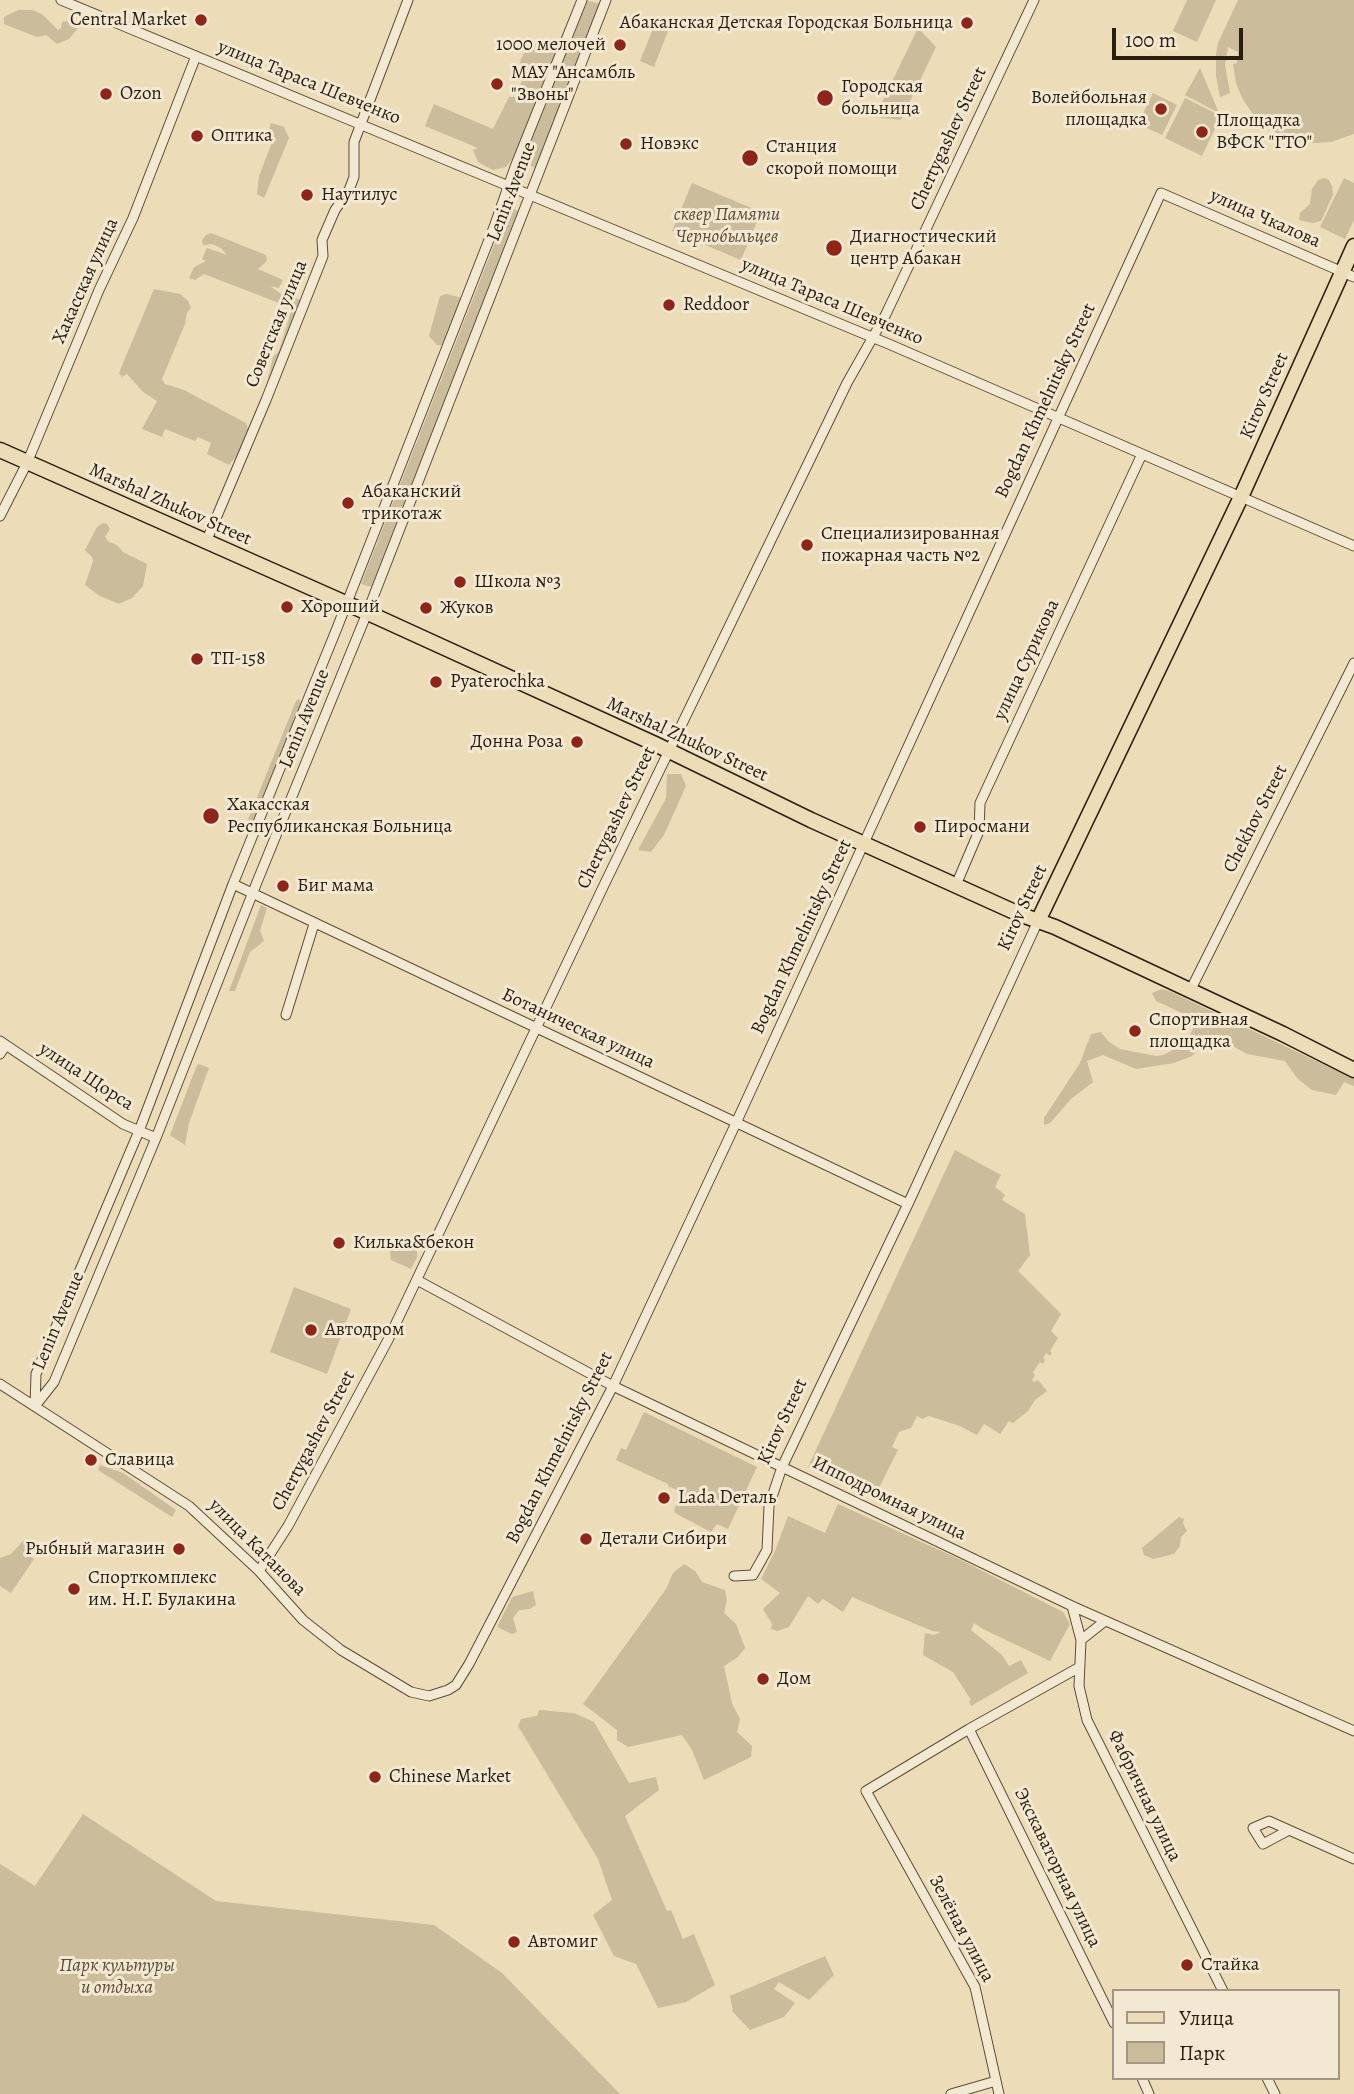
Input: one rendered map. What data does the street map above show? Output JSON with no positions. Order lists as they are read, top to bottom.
{
  "streets": {
    "main road": ["Kirov Street", "Marshal Zhukov Street"],
    "street": [
      "улица Тараса Шевченко",
      "Chertygashev Street",
      "Lenin Avenue",
      "улица Чкалова",
      "Хакасская улица",
      "Советская улица",
      "Bogdan Khmelnitsky Street",
      "улица Сурикова",
      "Chekhov Street",
      "Ботаническая улица",
      "улица Щорса",
      "Ипподромная улица",
      "улица Катанова",
      "Фабричная улица",
      "Экскаваторная улица",
      "Зелёная улица"
    ]
  },
  "crossings": [
    ["улица Тараса Шевченко", "Chertygashev Street"],
    ["улица Тараса Шевченко", "Lenin Avenue"],
    ["улица Тараса Шевченко", "Хакасская улица"],
    ["улица Тараса Шевченко", "Советская улица"],
    ["улица Тараса Шевченко", "Kirov Street"],
    ["улица Тараса Шевченко", "Bogdan Khmelnitsky Street"],
    ["улица Тараса Шевченко", "улица Сурикова"],
    ["Chertygashev Street", "Marshal Zhukov Street"],
    ["Chertygashev Street", "Ботаническая улица"],
    ["Chertygashev Street", "Ипподромная улица"],
    ["Chertygashev Street", "улица Катанова"],
    ["Lenin Avenue", "Marshal Zhukov Street"],
    ["Lenin Avenue", "Ботаническая улица"],
    ["Lenin Avenue", "улица Щорса"],
    ["Lenin Avenue", "улица Катанова"],
    ["улица Чкалова", "Kirov Street"],
    ["улица Чкалова", "Bogdan Khmelnitsky Street"],
    ["Хакасская улица", "Marshal Zhukov Street"],
    ["Советская улица", "Marshal Zhukov Street"],
    ["Kirov Street", "Marshal Zhukov Street"],
    ["Kirov Street", "Ботаническая улица"],
    ["Kirov Street", "Ипподромная улица"],
    ["Bogdan Khmelnitsky Street", "Marshal Zhukov Street"],
    ["Bogdan Khmelnitsky Street", "Ботаническая улица"],
    ["Bogdan Khmelnitsky Street", "Ипподромная улица"],
    ["Bogdan Khmelnitsky Street", "улица Катанова"],
    ["Marshal Zhukov Street", "улица Сурикова"],
    ["Marshal Zhukov Street", "Chekhov Street"],
    ["Ипподромная улица", "Фабричная улица"],
    ["Экскаваторная улица", "Зелёная улица"]
  ],
  "parks": ["сквер Памяти Чернобыльцев", "Парк культуры и отдыха"],
  "places": [
    "Central Market",
    "Абаканская Детская Городская Больница",
    "1000 мелочей",
    "МАУ \"Ансамбль \"Звоны\"",
    "Ozon",
    "Городская больница",
    "Волейбольная площадка",
    "Площадка ВФСК \"ГТО\"",
    "Оптика",
    "Новэкс",
    "Станция скорой помощи",
    "Наутилус",
    "Диагностический центр Абакан",
    "Reddoor",
    "Абаканский трикотаж",
    "Специализированная пожарная часть №2",
    "Школа №3",
    "Хороший",
    "Жуков",
    "ТП-158",
    "Pyaterochka",
    "Донна Роза",
    "Хакасская Республиканская Больница",
    "Пиросмани",
    "Биг мама",
    "Спортивная площадка",
    "Килька&бекон",
    "Автодром",
    "Славица",
    "Lada Dеталь",
    "Детали Сибири",
    "Рыбный магазин",
    "Спорткомплекс им. Н.Г. Булакина",
    "Дом",
    "Chinese Market",
    "Автомиг",
    "Стайка"
  ],
  "legend": ["Улица", "Парк"],
  "scale_bar": "100 m"
}
